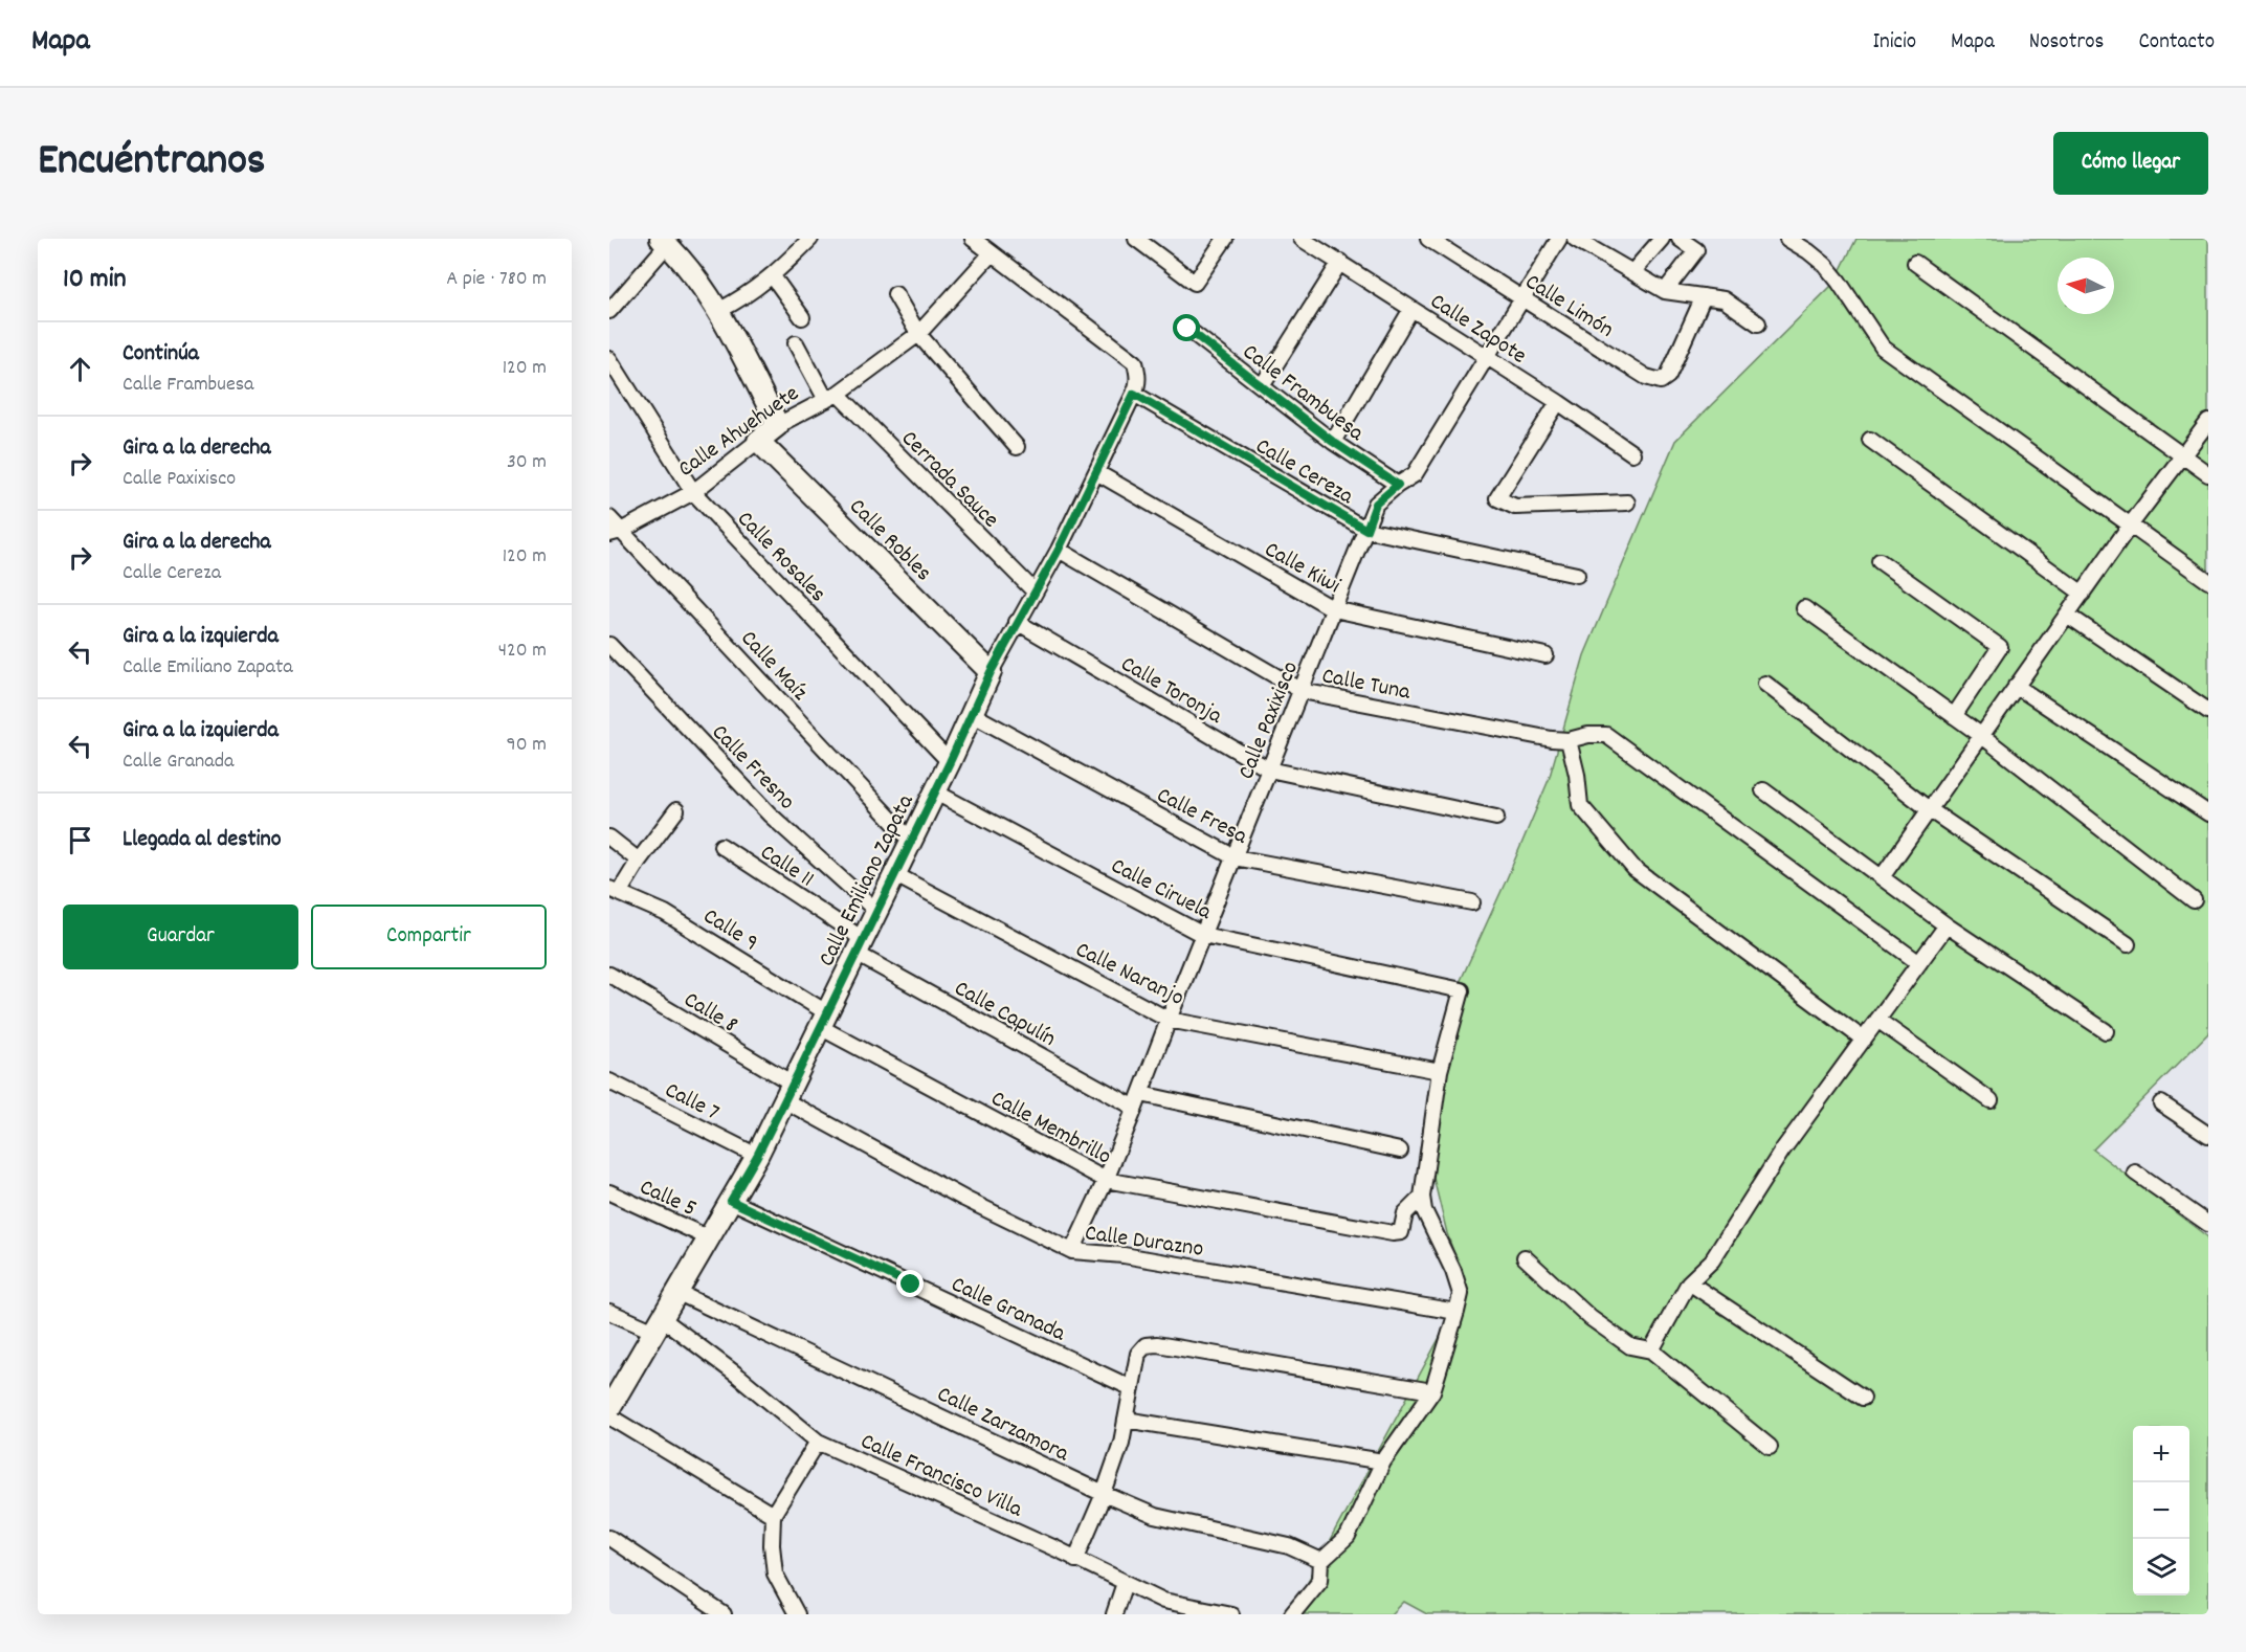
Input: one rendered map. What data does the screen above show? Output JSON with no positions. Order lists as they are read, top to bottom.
{
  "streets": {
    "main road": ["Calle Ahuehuete", "Calle Robles", "Calle Emiliano Zapata"],
    "street": [
      "Calle Limón",
      "Calle Zapote",
      "Calle Frambuesa",
      "Calle Cereza",
      "Cerrada Sauce",
      "Calle Rosales",
      "Calle Kiwi",
      "Calle Maíz",
      "Calle Tuna",
      "Calle Toronja",
      "Calle Paxixisco",
      "Calle Fresno",
      "Calle Fresa",
      "Calle 11",
      "Calle Ciruela",
      "Calle 9",
      "Calle Naranjo",
      "Calle 8",
      "Calle Capulín",
      "Calle 7",
      "Calle Membrillo",
      "Calle 5",
      "Calle Durazno",
      "Calle Granada",
      "Calle Zarzamora",
      "Calle Francisco Villa"
    ]
  },
  "crossings": [
    ["Calle Limón", "Calle Paxixisco"],
    ["Calle Zapote", "Calle Paxixisco"],
    ["Calle Frambuesa", "Calle Paxixisco"],
    ["Calle Ahuehuete", "Cerrada Sauce"],
    ["Calle Ahuehuete", "Calle Robles"],
    ["Calle Ahuehuete", "Calle Rosales"],
    ["Calle Ahuehuete", "Calle Maíz"],
    ["Calle Ahuehuete", "Calle Emiliano Zapata"],
    ["Calle Cereza", "Calle Paxixisco"],
    ["Calle Cereza", "Calle Emiliano Zapata"],
    ["Cerrada Sauce", "Calle Emiliano Zapata"],
    ["Calle Robles", "Calle Emiliano Zapata"],
    ["Calle Rosales", "Calle Emiliano Zapata"],
    ["Calle Kiwi", "Calle Paxixisco"],
    ["Calle Kiwi", "Calle Emiliano Zapata"],
    ["Calle Maíz", "Calle Emiliano Zapata"],
    ["Calle Tuna", "Calle Paxixisco"],
    ["Calle Tuna", "Calle Emiliano Zapata"],
    ["Calle Toronja", "Calle Paxixisco"],
    ["Calle Toronja", "Calle Emiliano Zapata"],
    ["Calle Paxixisco", "Calle Fresa"],
    ["Calle Paxixisco", "Calle Ciruela"],
    ["Calle Paxixisco", "Calle Naranjo"],
    ["Calle Paxixisco", "Calle Capulín"],
    ["Calle Paxixisco", "Calle Membrillo"],
    ["Calle Paxixisco", "Calle Durazno"],
    ["Calle Fresno", "Calle Emiliano Zapata"],
    ["Calle Fresa", "Calle Emiliano Zapata"],
    ["Calle 11", "Calle Emiliano Zapata"],
    ["Calle 11", "Calle Capulín"],
    ["Calle Emiliano Zapata", "Calle Ciruela"],
    ["Calle Emiliano Zapata", "Calle 9"],
    ["Calle Emiliano Zapata", "Calle Naranjo"],
    ["Calle Emiliano Zapata", "Calle 8"],
    ["Calle Emiliano Zapata", "Calle Capulín"],
    ["Calle Emiliano Zapata", "Calle 7"],
    ["Calle Emiliano Zapata", "Calle Membrillo"],
    ["Calle Emiliano Zapata", "Calle 5"],
    ["Calle Emiliano Zapata", "Calle Durazno"],
    ["Calle Emiliano Zapata", "Calle Granada"],
    ["Calle Emiliano Zapata", "Calle Zarzamora"],
    ["Calle Emiliano Zapata", "Calle Francisco Villa"],
    ["Calle Ciruela", "Calle Naranjo"],
    ["Calle 9", "Calle Membrillo"],
    ["Calle 8", "Calle Durazno"]
  ],
  "north": "left",
  "page": {
    "header": "Mapa",
    "nav": [
      "Inicio",
      "Mapa",
      "Nosotros",
      "Contacto"
    ],
    "title": "Encuéntranos",
    "buttons": [
      "Cómo llegar",
      ["Guardar", "Compartir"]
    ],
    "heading": ["10 min", "A pie · 780 m"],
    "list": [
      ["Continúa", "Calle Frambuesa", "120 m"],
      ["Gira a la derecha", "Calle Paxixisco", "30 m"],
      ["Gira a la derecha", "Calle Cereza", "120 m"],
      ["Gira a la izquierda", "Calle Emiliano Zapata", "420 m"],
      ["Gira a la izquierda", "Calle Granada", "90 m"],
      "Llegada al destino"
    ],
    "map_buttons": ["+", "−"]
  }
}
